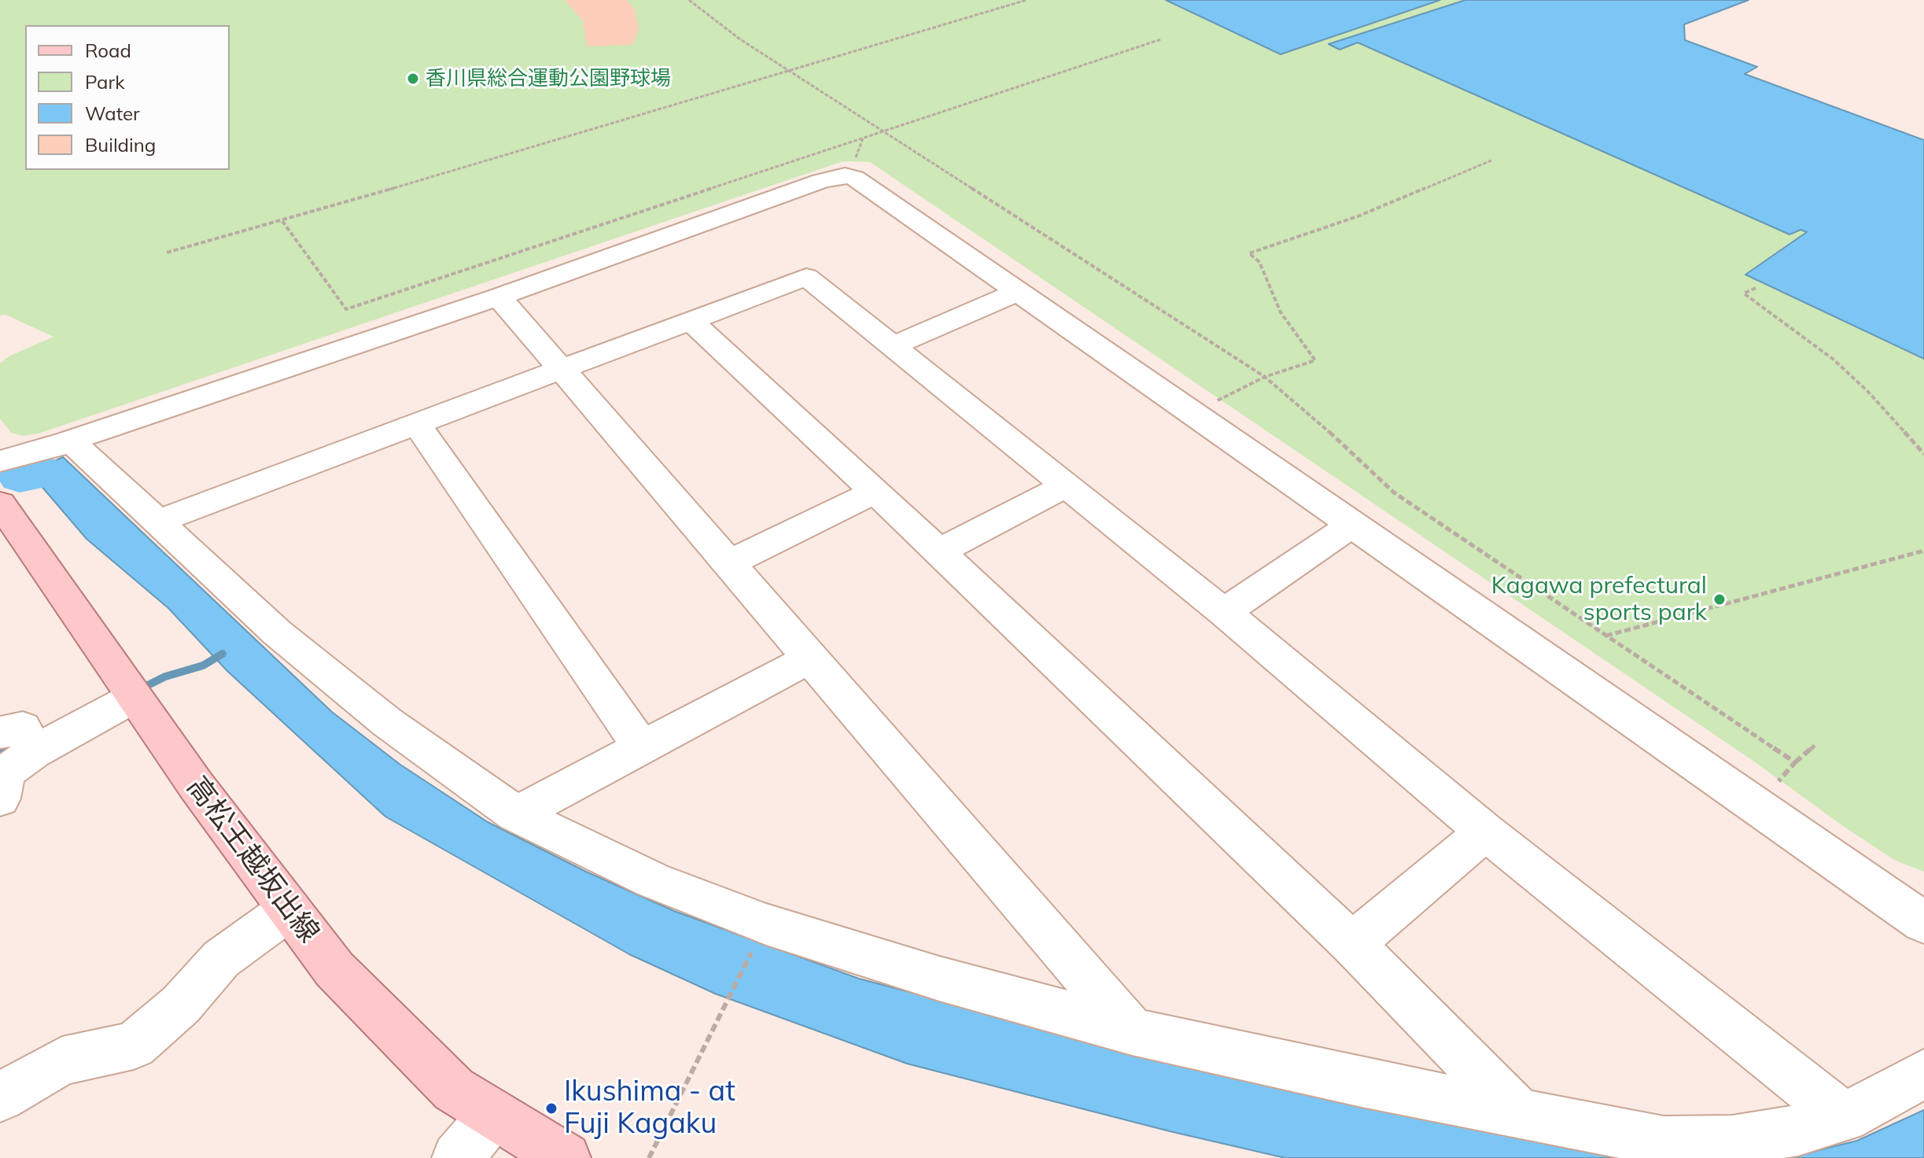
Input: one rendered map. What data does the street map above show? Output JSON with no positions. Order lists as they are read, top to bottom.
{
  "streets": {
    "main road": ["高松王越坂出線"]
  },
  "places": ["香川県総合運動公園野球場", "Kagawa prefectural sports park", "Ikushima - at Fuji Kagaku"],
  "legend": [
    "Road",
    "Park",
    "Water",
    "Building"
  ]
}
